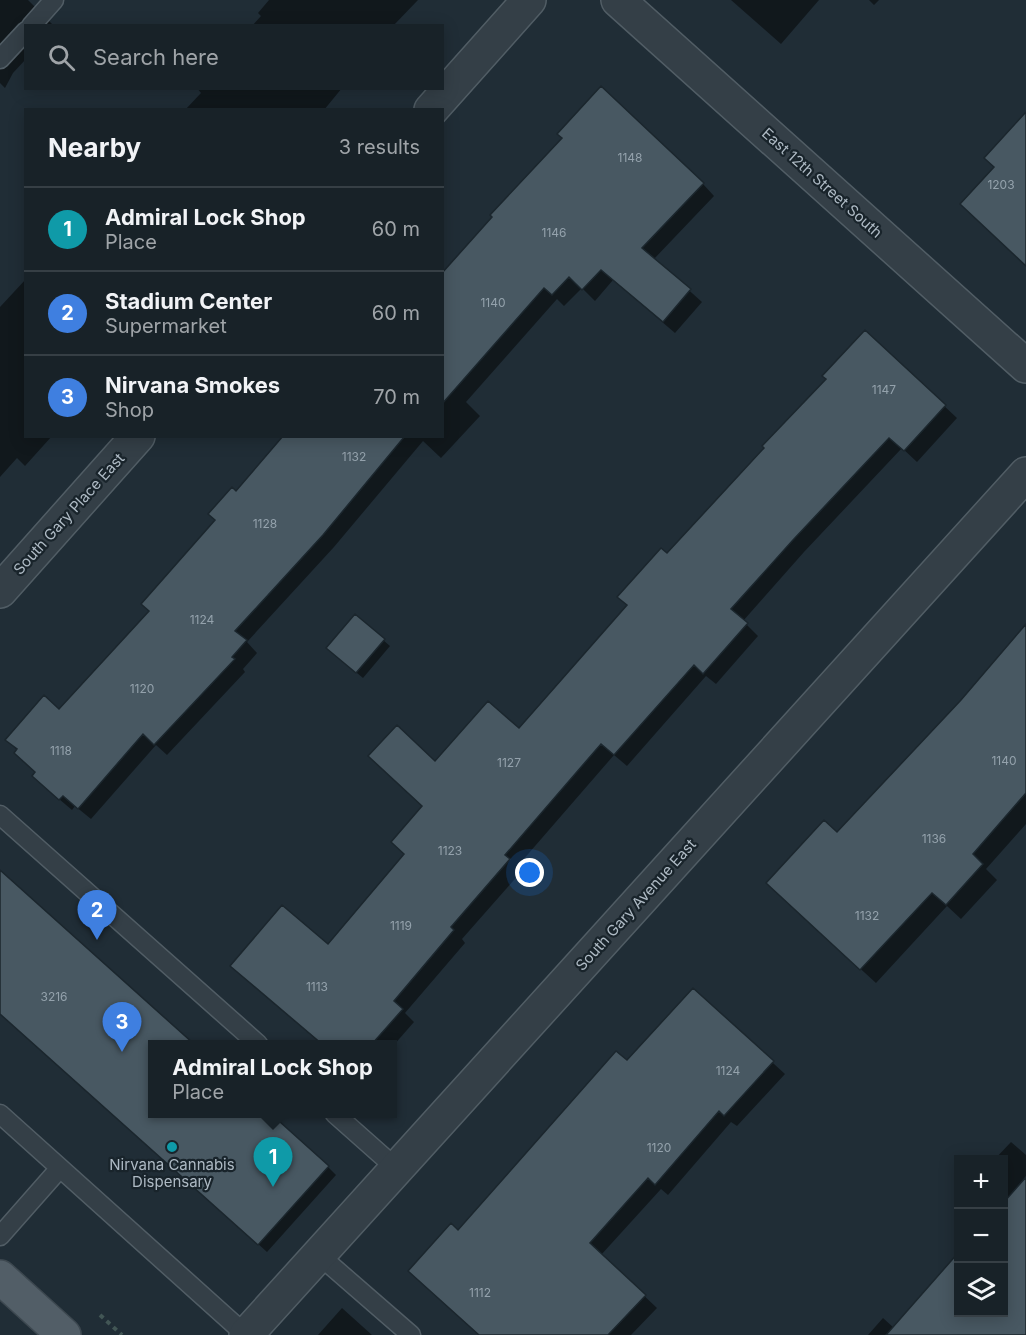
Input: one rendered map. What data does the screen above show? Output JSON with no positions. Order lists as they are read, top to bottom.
{
  "streets": {
    "street": ["East 12th Street South", "South Gary Place East", "South Gary Avenue East"]
  },
  "places": ["Nirvana Cannabis Dispensary"],
  "house_numbers": [
    "1148",
    "1203",
    "1146",
    "1140",
    "1147",
    "1132",
    "1128",
    "1124",
    "1120",
    "1118",
    "1140",
    "1127",
    "1136",
    "1123",
    "1132",
    "1119",
    "1113",
    "3216",
    "1124",
    "1120",
    "1112"
  ],
  "page": {
    "search": "Search here",
    "heading": ["Nearby", "3 results"],
    "list": [
      {
        "mark": "1",
        "name": "Admiral Lock Shop",
        "note": "Place",
        "value": "60 m"
      },
      {
        "mark": "2",
        "name": "Stadium Center",
        "note": "Supermarket",
        "value": "60 m"
      },
      {
        "mark": "3",
        "name": "Nirvana Smokes",
        "note": "Shop",
        "value": "70 m"
      }
    ],
    "pins": ["2", "3", "1"],
    "popup": ["Admiral Lock Shop", "Place"],
    "map_buttons": ["+", "−"]
  }
}
